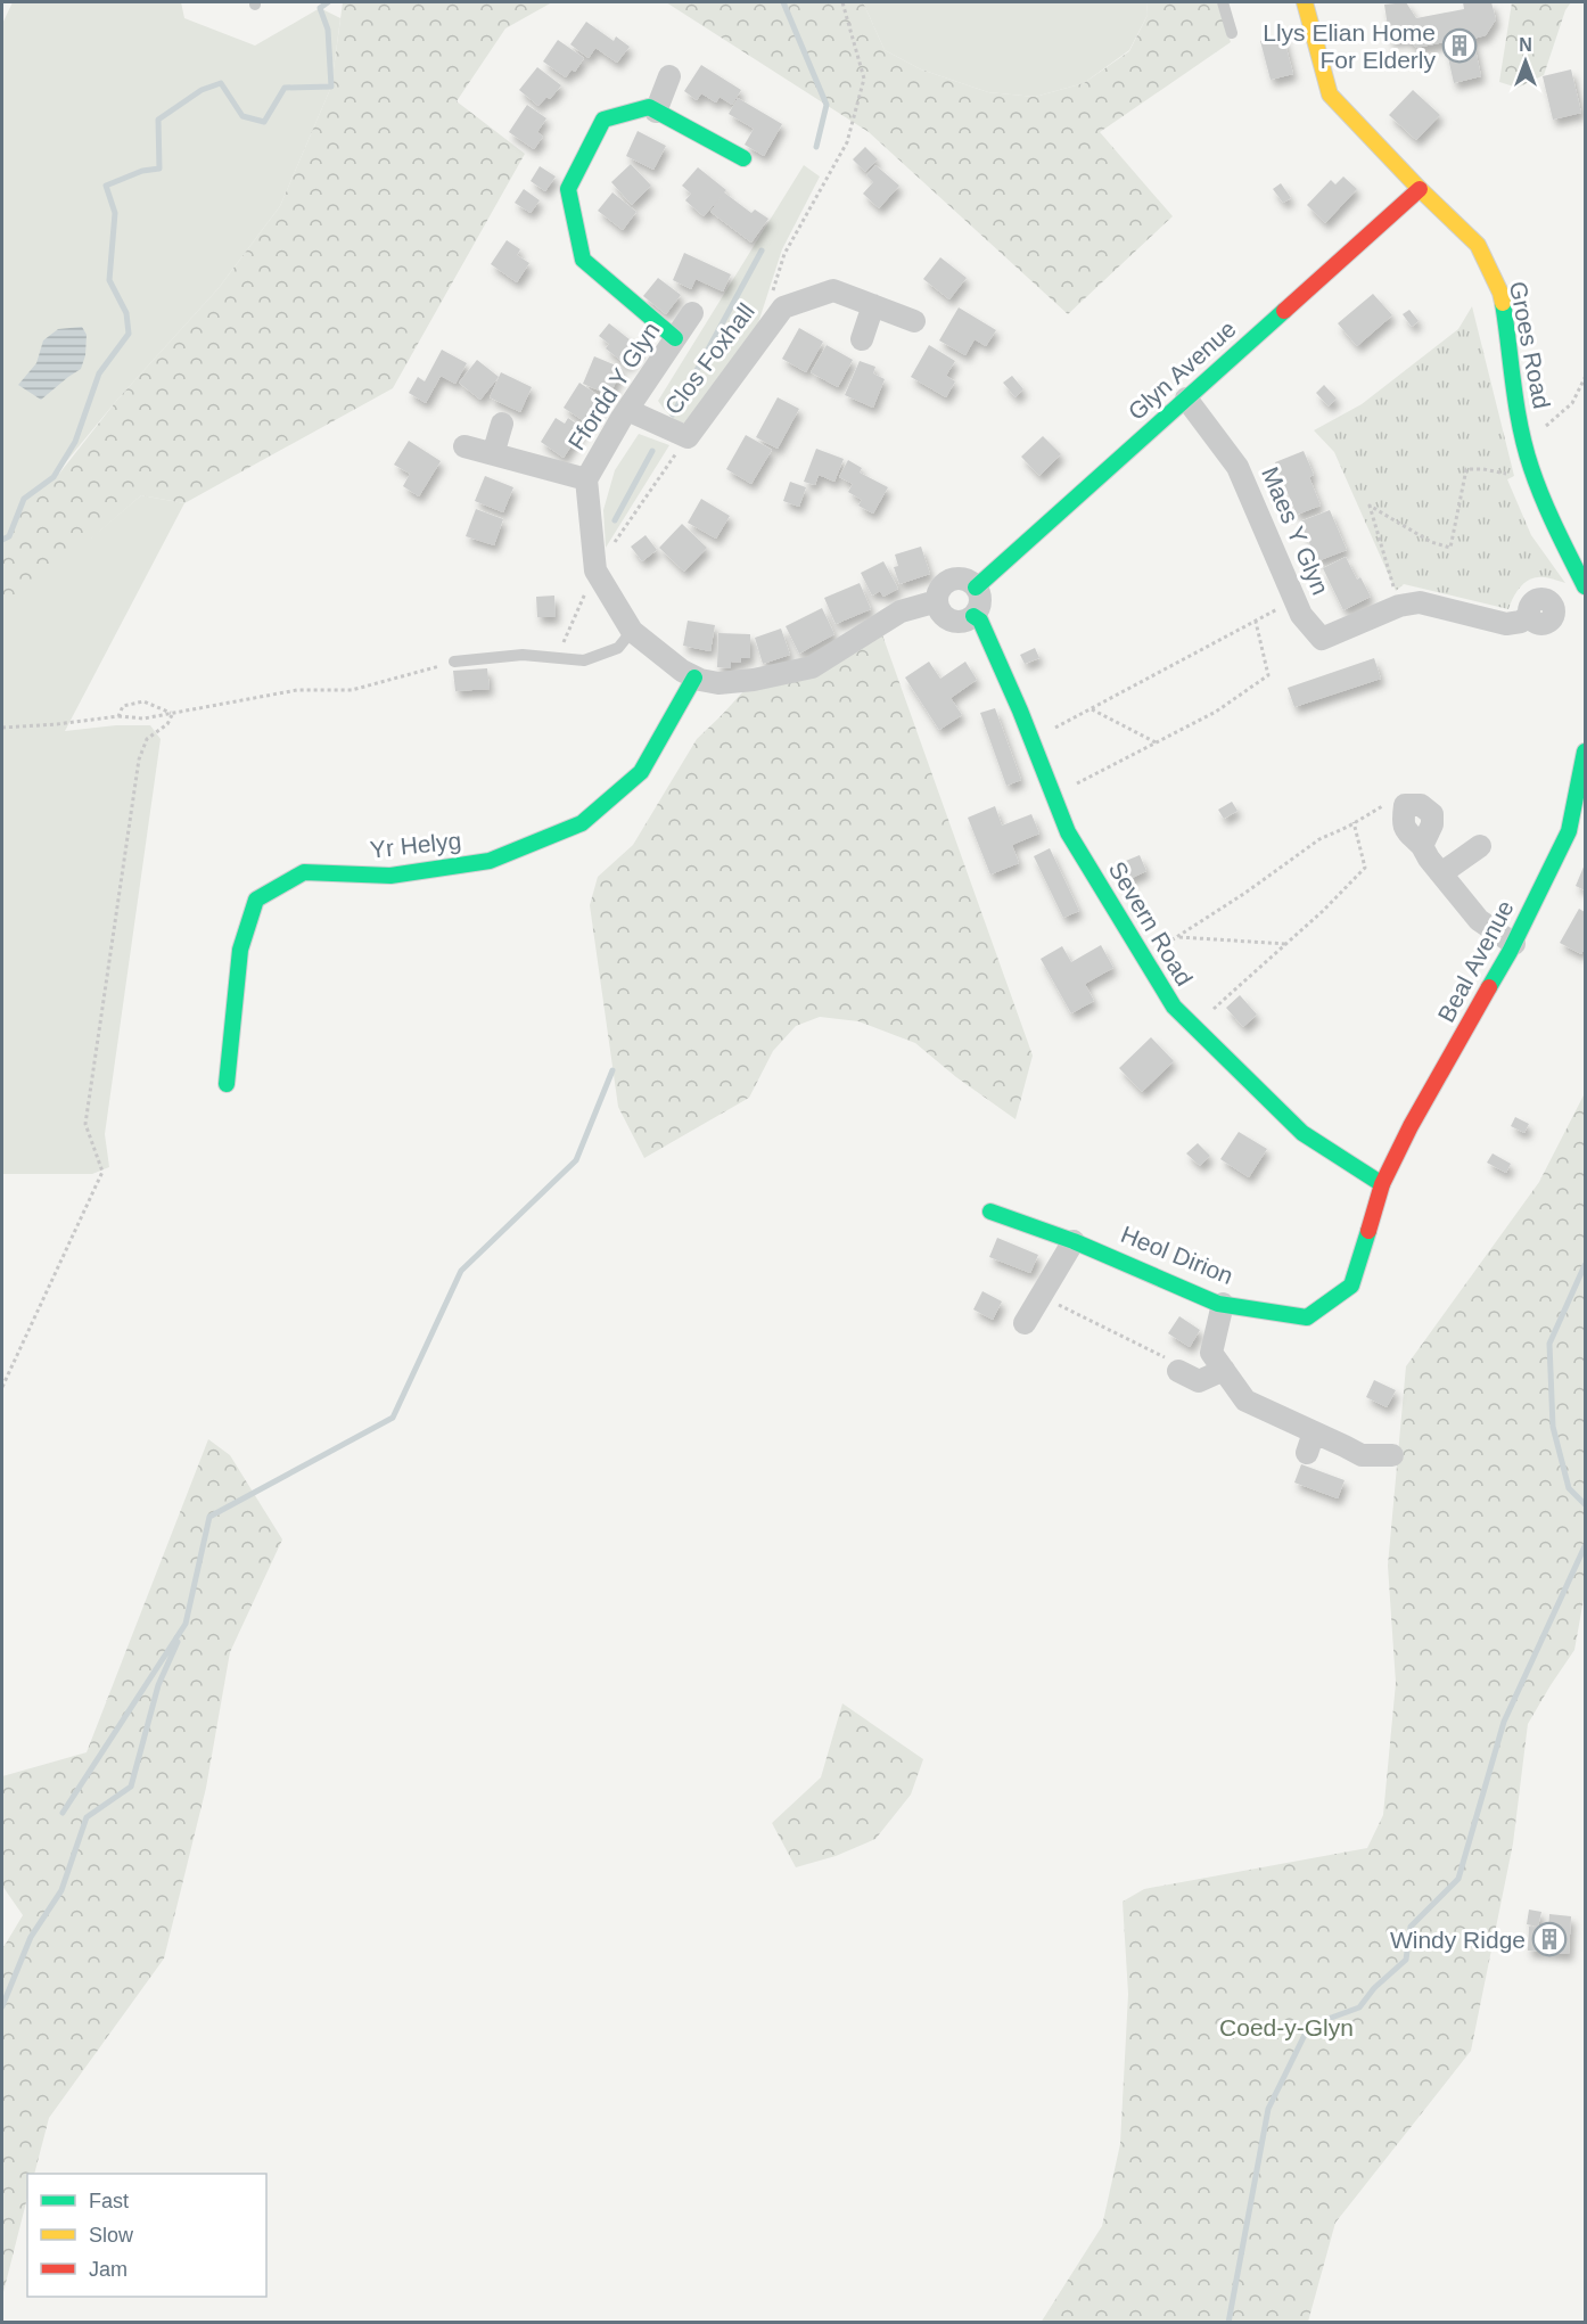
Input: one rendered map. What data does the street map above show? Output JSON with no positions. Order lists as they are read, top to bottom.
{
  "streets": {
    "street": [
      "Groes Road",
      "Clos Foxhall",
      "Glyn Avenue",
      "Ffordd Y Glyn",
      "Maes Y Glyn",
      "Yr Helyg",
      "Severn Road",
      "Beal Avenue",
      "Heol Dirion"
    ]
  },
  "crossings": [
    ["Groes Road", "Glyn Avenue"],
    ["Clos Foxhall", "Ffordd Y Glyn"],
    ["Glyn Avenue", "Ffordd Y Glyn"],
    ["Glyn Avenue", "Maes Y Glyn"],
    ["Glyn Avenue", "Severn Road"],
    ["Ffordd Y Glyn", "Yr Helyg"],
    ["Ffordd Y Glyn", "Severn Road"],
    ["Severn Road", "Beal Avenue"],
    ["Severn Road", "Heol Dirion"],
    ["Beal Avenue", "Heol Dirion"]
  ],
  "parks": ["Coed-y-Glyn"],
  "places": {
    "building": ["Llys Elian Home For Elderly", "Windy Ridge"]
  },
  "legend": ["Fast", "Slow", "Jam"],
  "north": "top"
}
